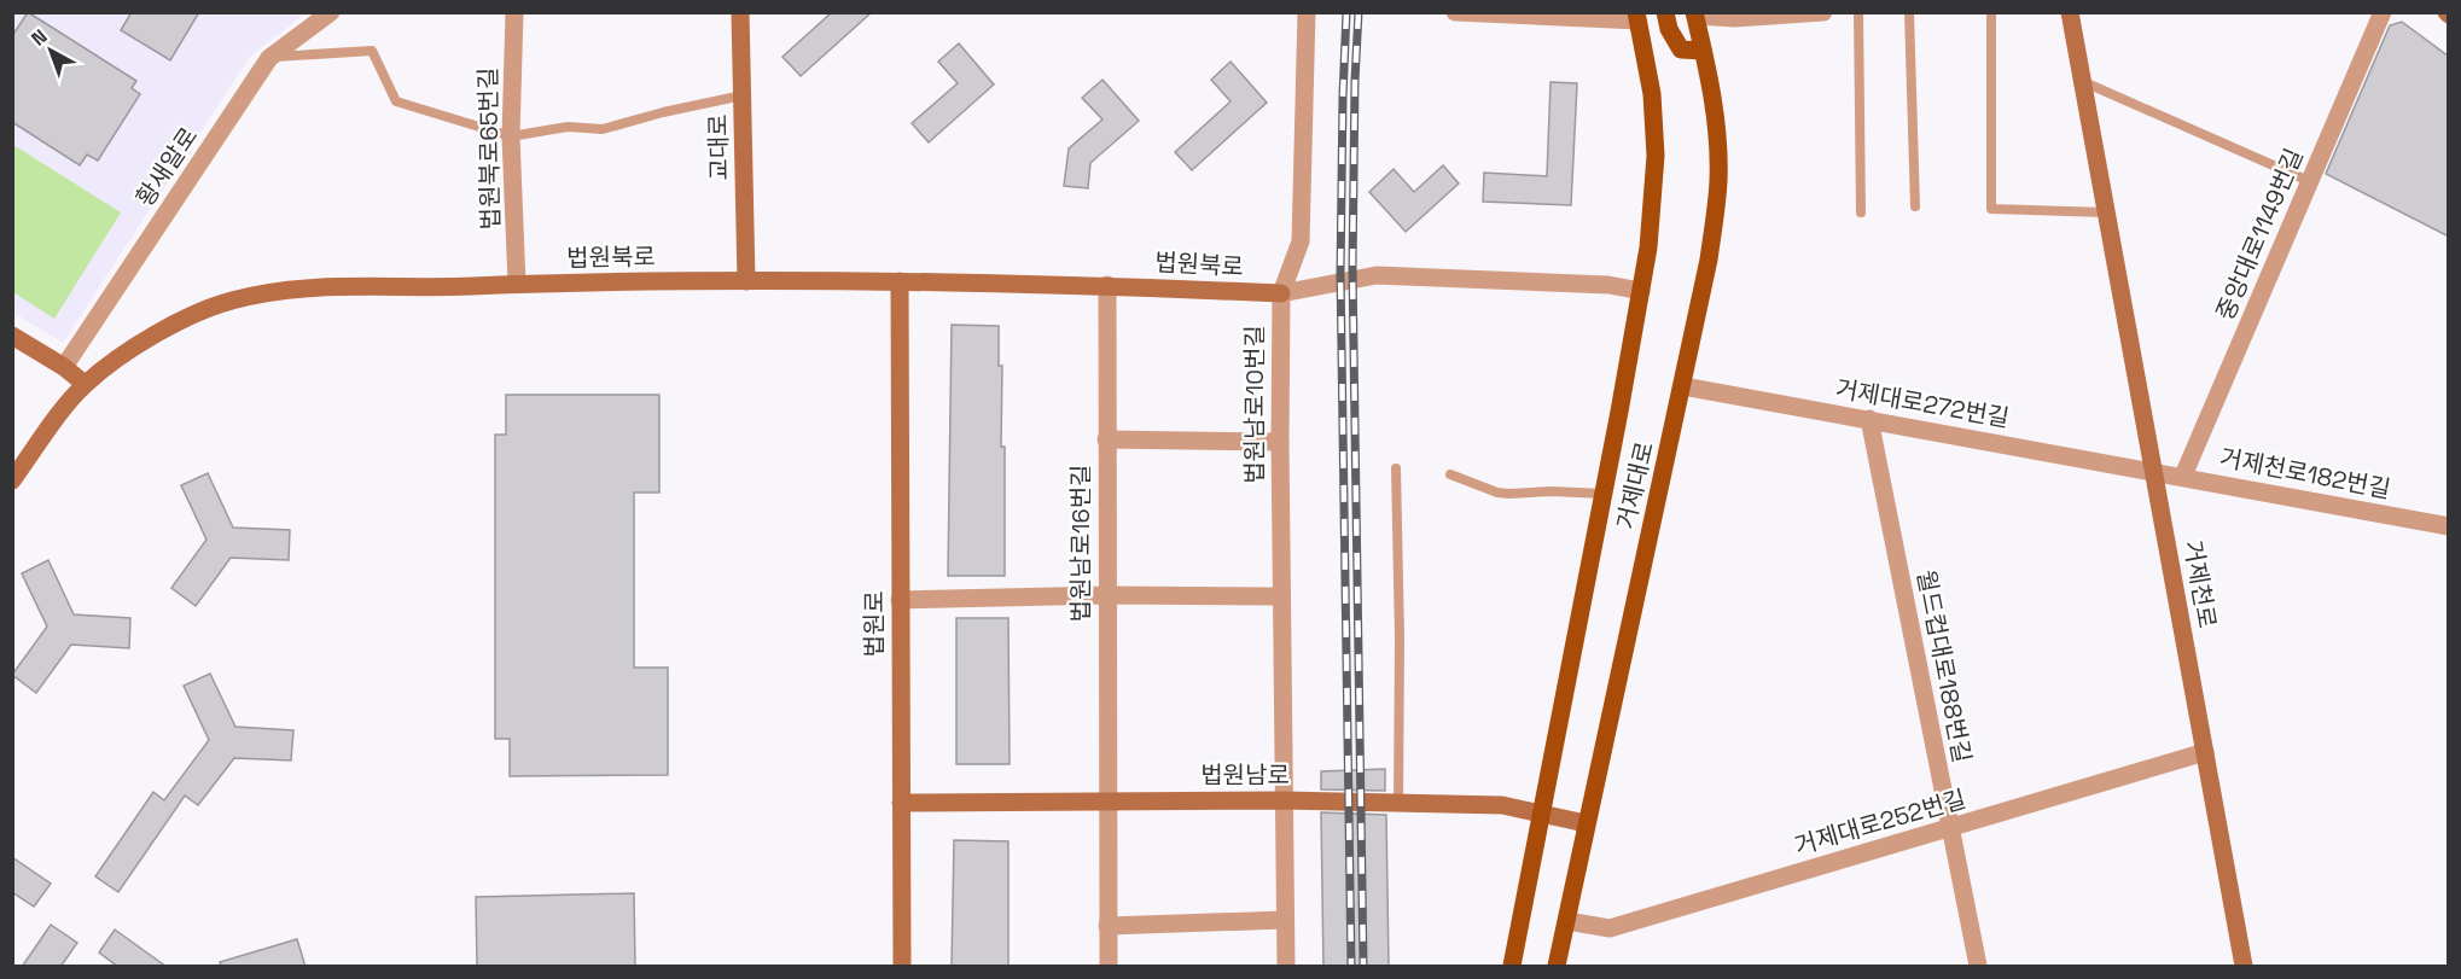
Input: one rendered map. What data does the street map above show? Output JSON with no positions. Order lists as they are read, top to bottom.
{
  "streets": {
    "main road": [
      "교대로",
      "법원북로",
      "거제대로",
      "거제천로",
      "법원로",
      "법원남로"
    ],
    "street": [
      "법원북로65번길",
      "황새알로",
      "중앙대로1149번길",
      "거제대로272번길",
      "법원남로10번길",
      "거제천로182번길",
      "법원남로16번길",
      "월드컵대로188번길",
      "거제대로252번길"
    ]
  },
  "crossings": [
    ["교대로", "법원북로"],
    ["법원북로65번길", "법원북로"],
    ["중앙대로1149번길", "거제천로182번길"],
    ["법원북로", "법원남로10번길"],
    ["법원북로", "법원남로16번길"],
    ["법원북로", "법원로"],
    ["거제대로272번길", "거제천로182번길"],
    ["거제대로272번길", "거제대로"],
    ["거제대로272번길", "거제천로"],
    ["거제대로272번길", "월드컵대로188번길"],
    ["법원남로10번길", "법원남로"],
    ["거제천로182번길", "거제천로"],
    ["거제대로", "법원남로"],
    ["거제대로", "거제대로252번길"],
    ["법원남로16번길", "법원남로"],
    ["거제천로", "거제대로252번길"],
    ["법원로", "법원남로"],
    ["월드컵대로188번길", "거제대로252번길"]
  ],
  "north": "top left"
}
